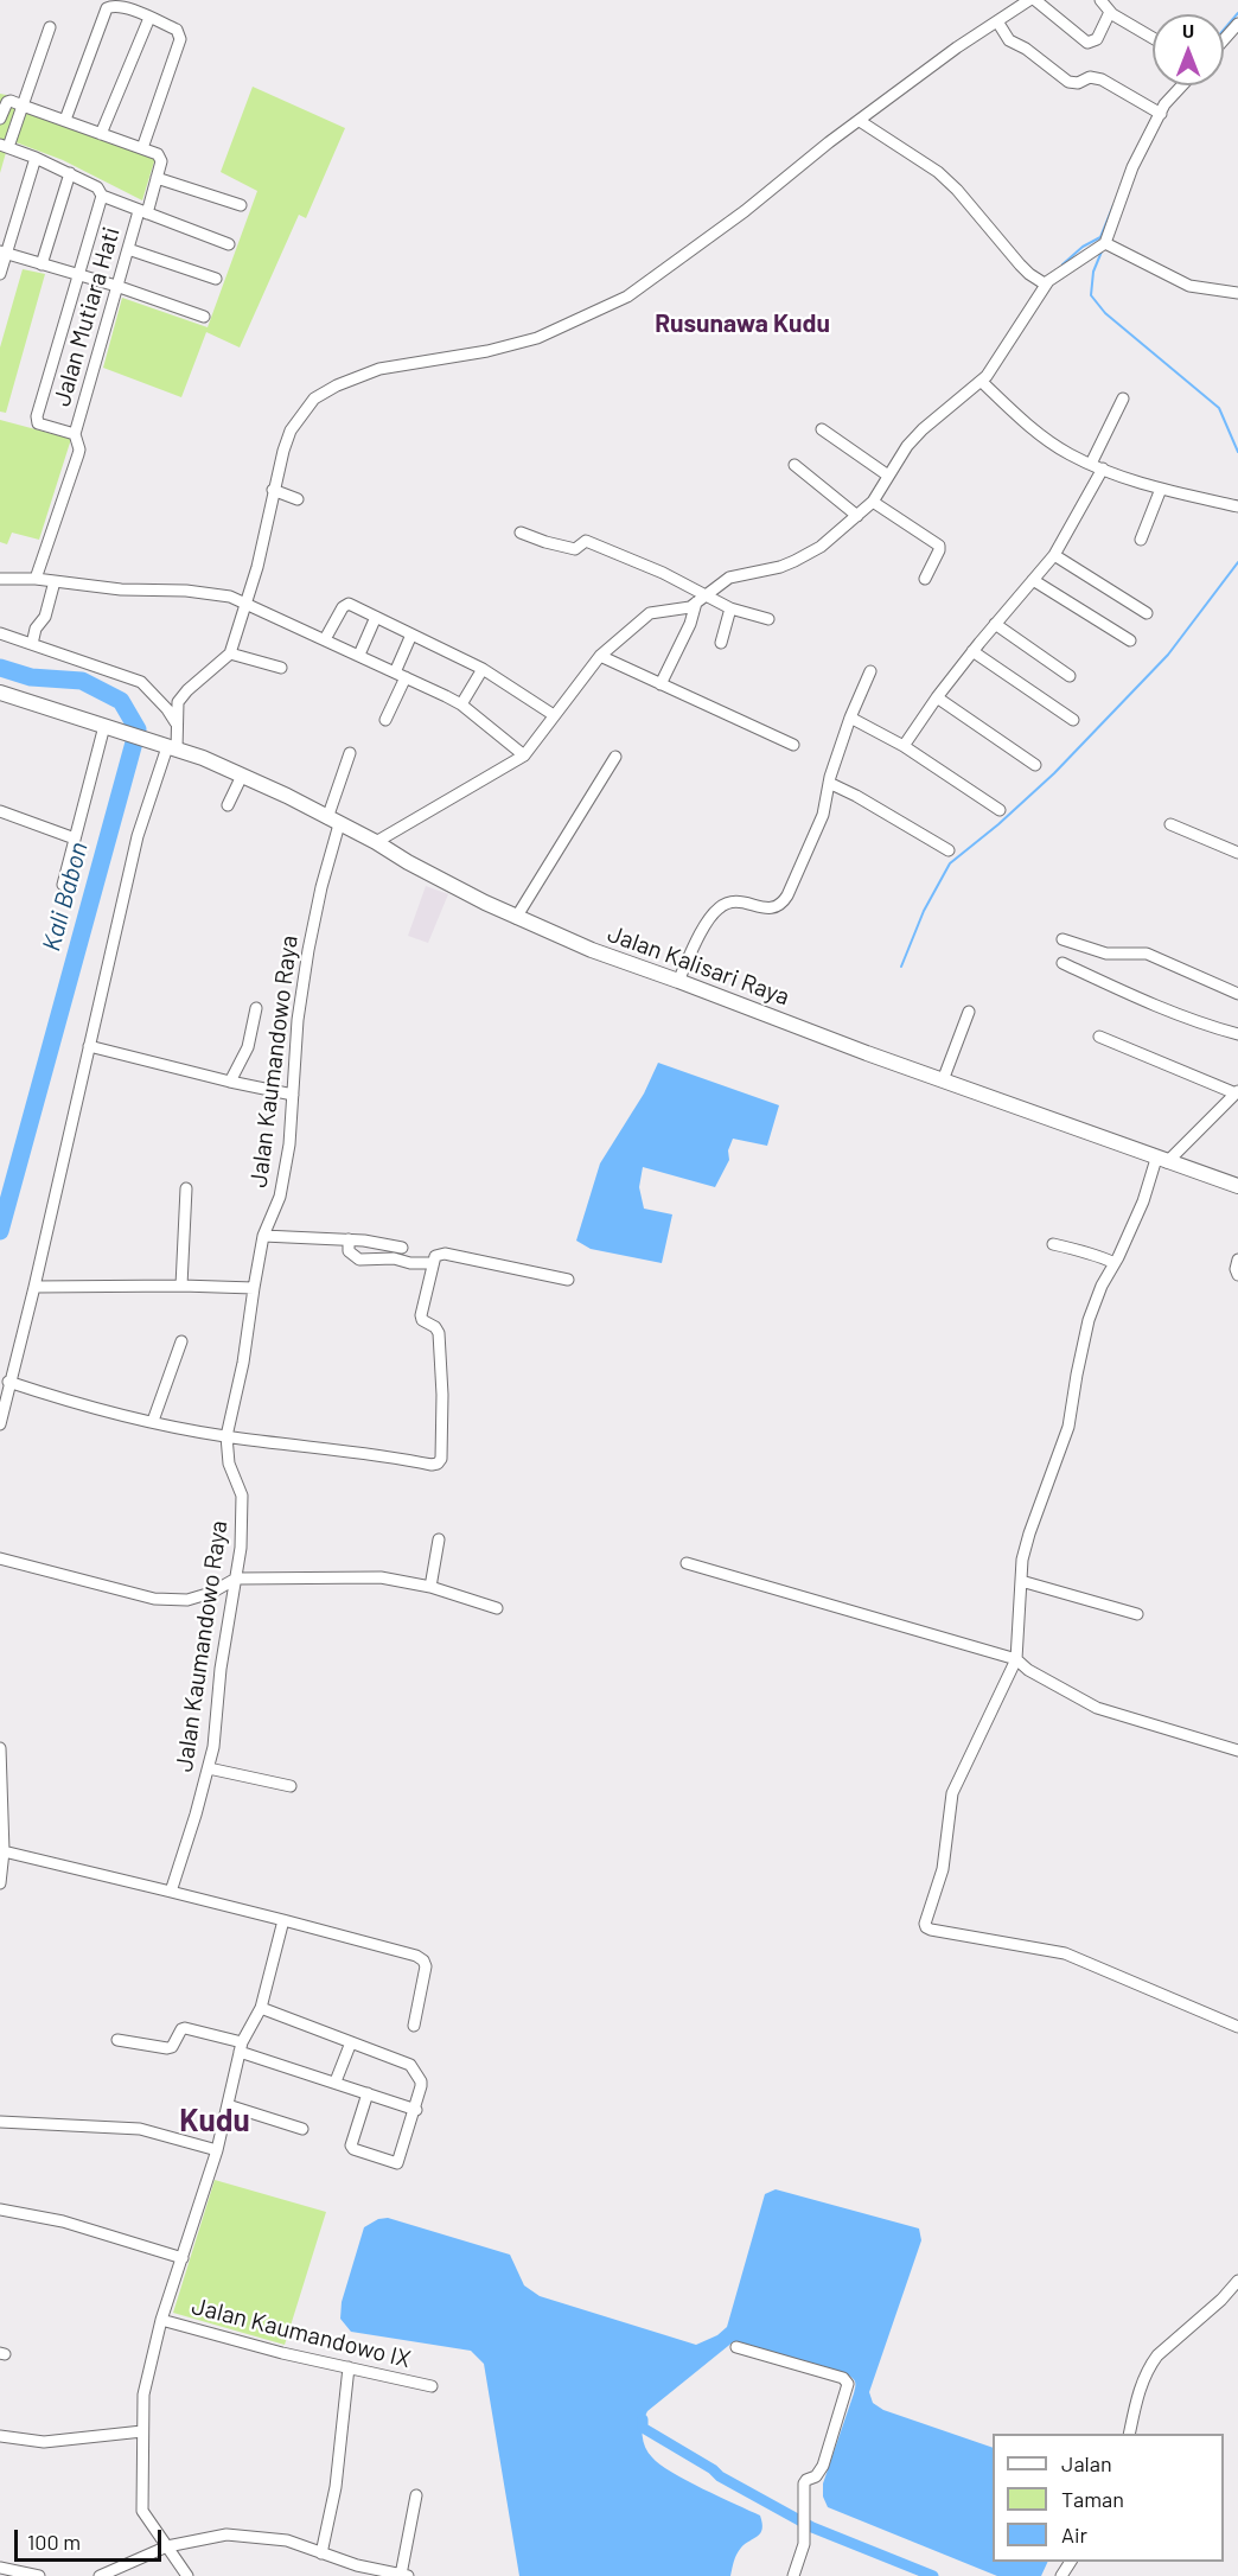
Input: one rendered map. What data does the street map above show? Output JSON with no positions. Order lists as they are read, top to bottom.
{
  "streets": {
    "street": [
      "Jalan Mutiara Hati",
      "Jalan Kalisari Raya",
      "Jalan Kaumandowo Raya",
      "Jalan Kaumandowo IX"
    ]
  },
  "crossings": [
    ["Jalan Kalisari Raya", "Jalan Kaumandowo Raya"]
  ],
  "districts": ["Rusunawa Kudu", "Kudu"],
  "water": ["Kali Babon"],
  "legend": ["Jalan", "Taman", "Air"],
  "scale_bar": "100 m",
  "north": "top"
}
